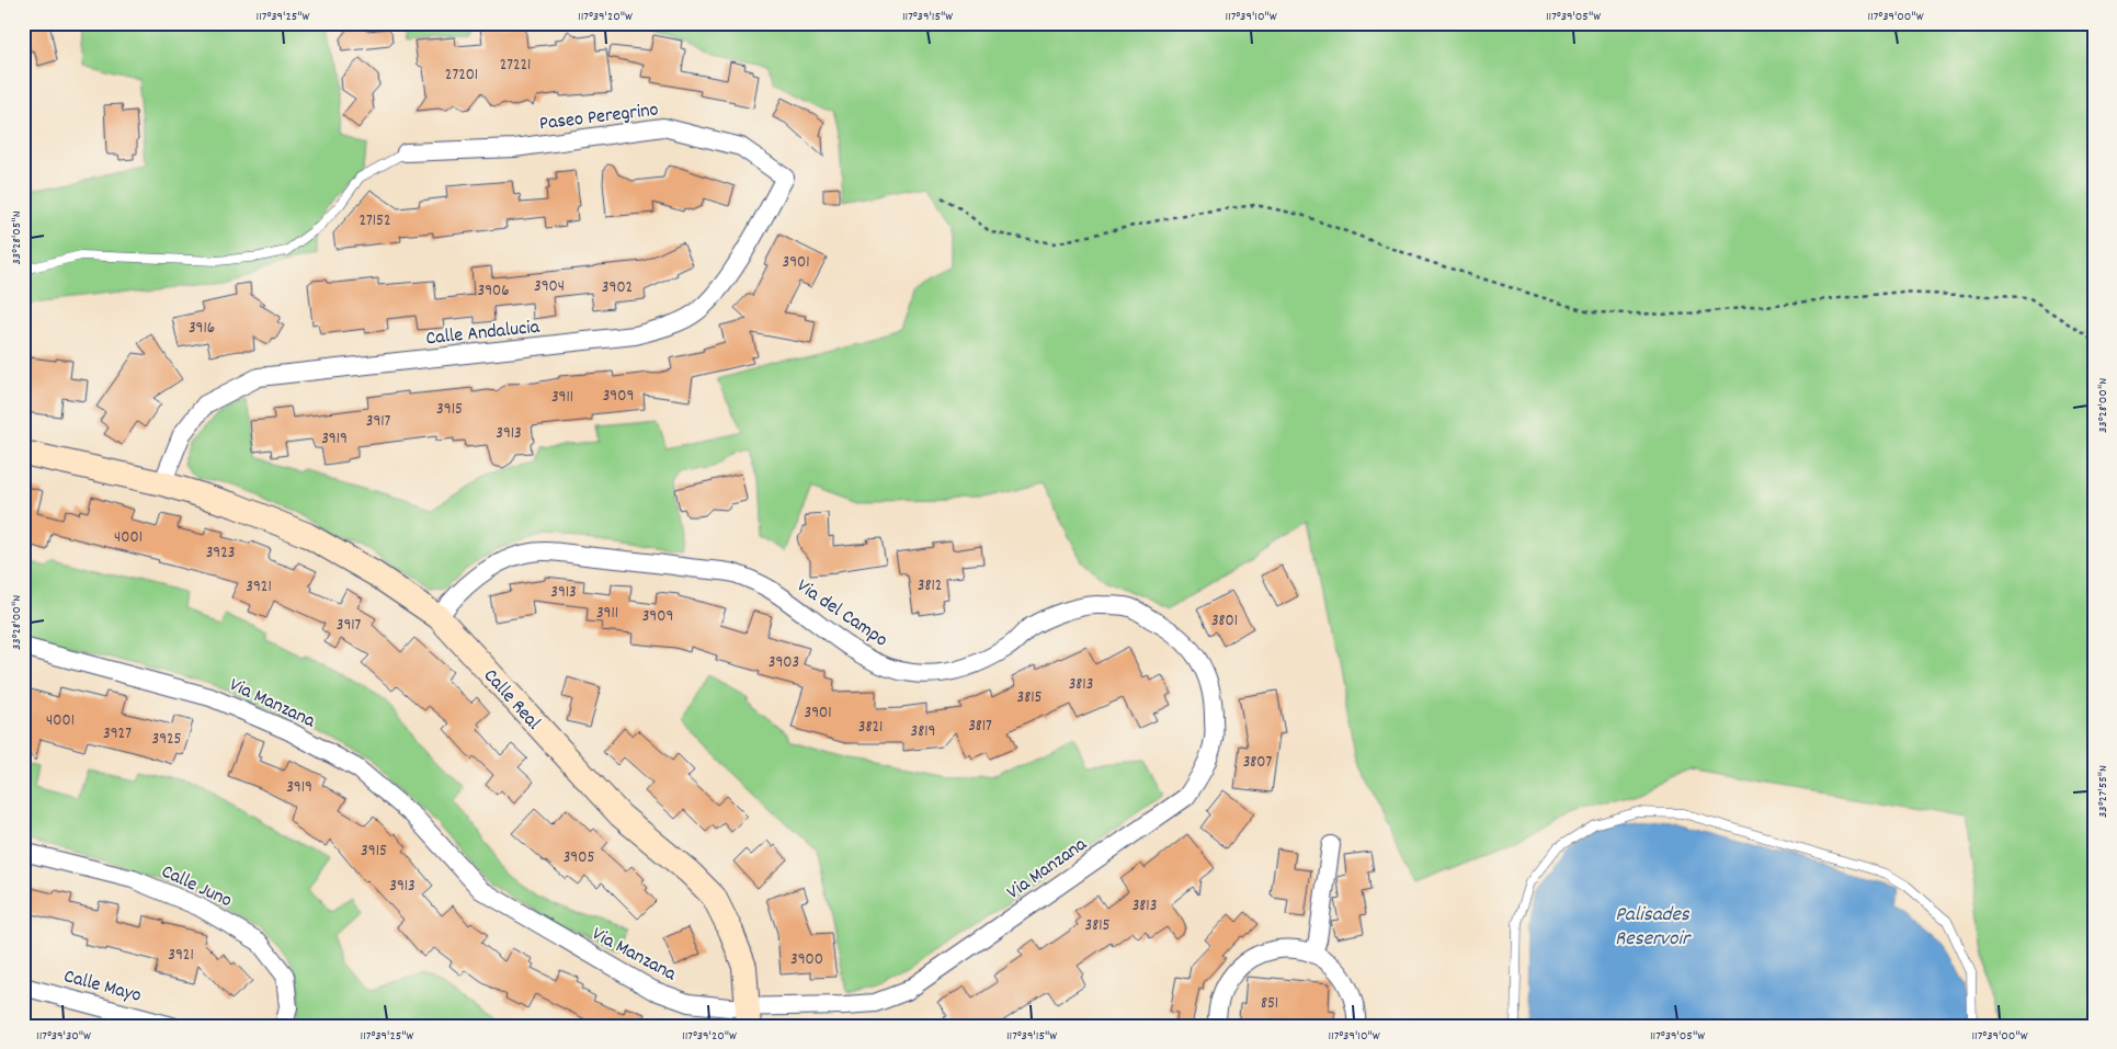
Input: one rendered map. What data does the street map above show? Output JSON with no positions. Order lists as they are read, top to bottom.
{
  "streets": {
    "street": [
      "Paseo Peregrino",
      "Calle Andalucia",
      "Via del Campo",
      "Calle Real",
      "Via Manzana",
      "Calle Juno",
      "Calle Mayo"
    ]
  },
  "crossings": [
    ["Paseo Peregrino", "Calle Andalucia"],
    ["Calle Andalucia", "Calle Real"],
    ["Via del Campo", "Calle Real"],
    ["Via del Campo", "Via Manzana"],
    ["Calle Real", "Via Manzana"]
  ],
  "water": ["Palisades Reservoir"],
  "house_numbers": [
    "27221",
    "27201",
    "27152",
    "3901",
    "3904",
    "3902",
    "3906",
    "3916",
    "3909",
    "3911",
    "3915",
    "3917",
    "3913",
    "3919",
    "4001",
    "3923",
    "3812",
    "3921",
    "3913",
    "3911",
    "3909",
    "3801",
    "3917",
    "3903",
    "3813",
    "3815",
    "3901",
    "4001",
    "3817",
    "3821",
    "3819",
    "3927",
    "3925",
    "3807",
    "3919",
    "3915",
    "3905",
    "3913",
    "3813",
    "3815",
    "3921",
    "3900",
    "851"
  ],
  "coordinates": [
    "117°39'25\"W",
    "117°39'20\"W",
    "117°39'15\"W",
    "117°39'10\"W",
    "117°39'05\"W",
    "117°39'00\"W",
    "33°28'05\"N",
    "33°28'00\"N",
    "33°27'55\"N",
    "117°39'30\"W"
  ]
}
